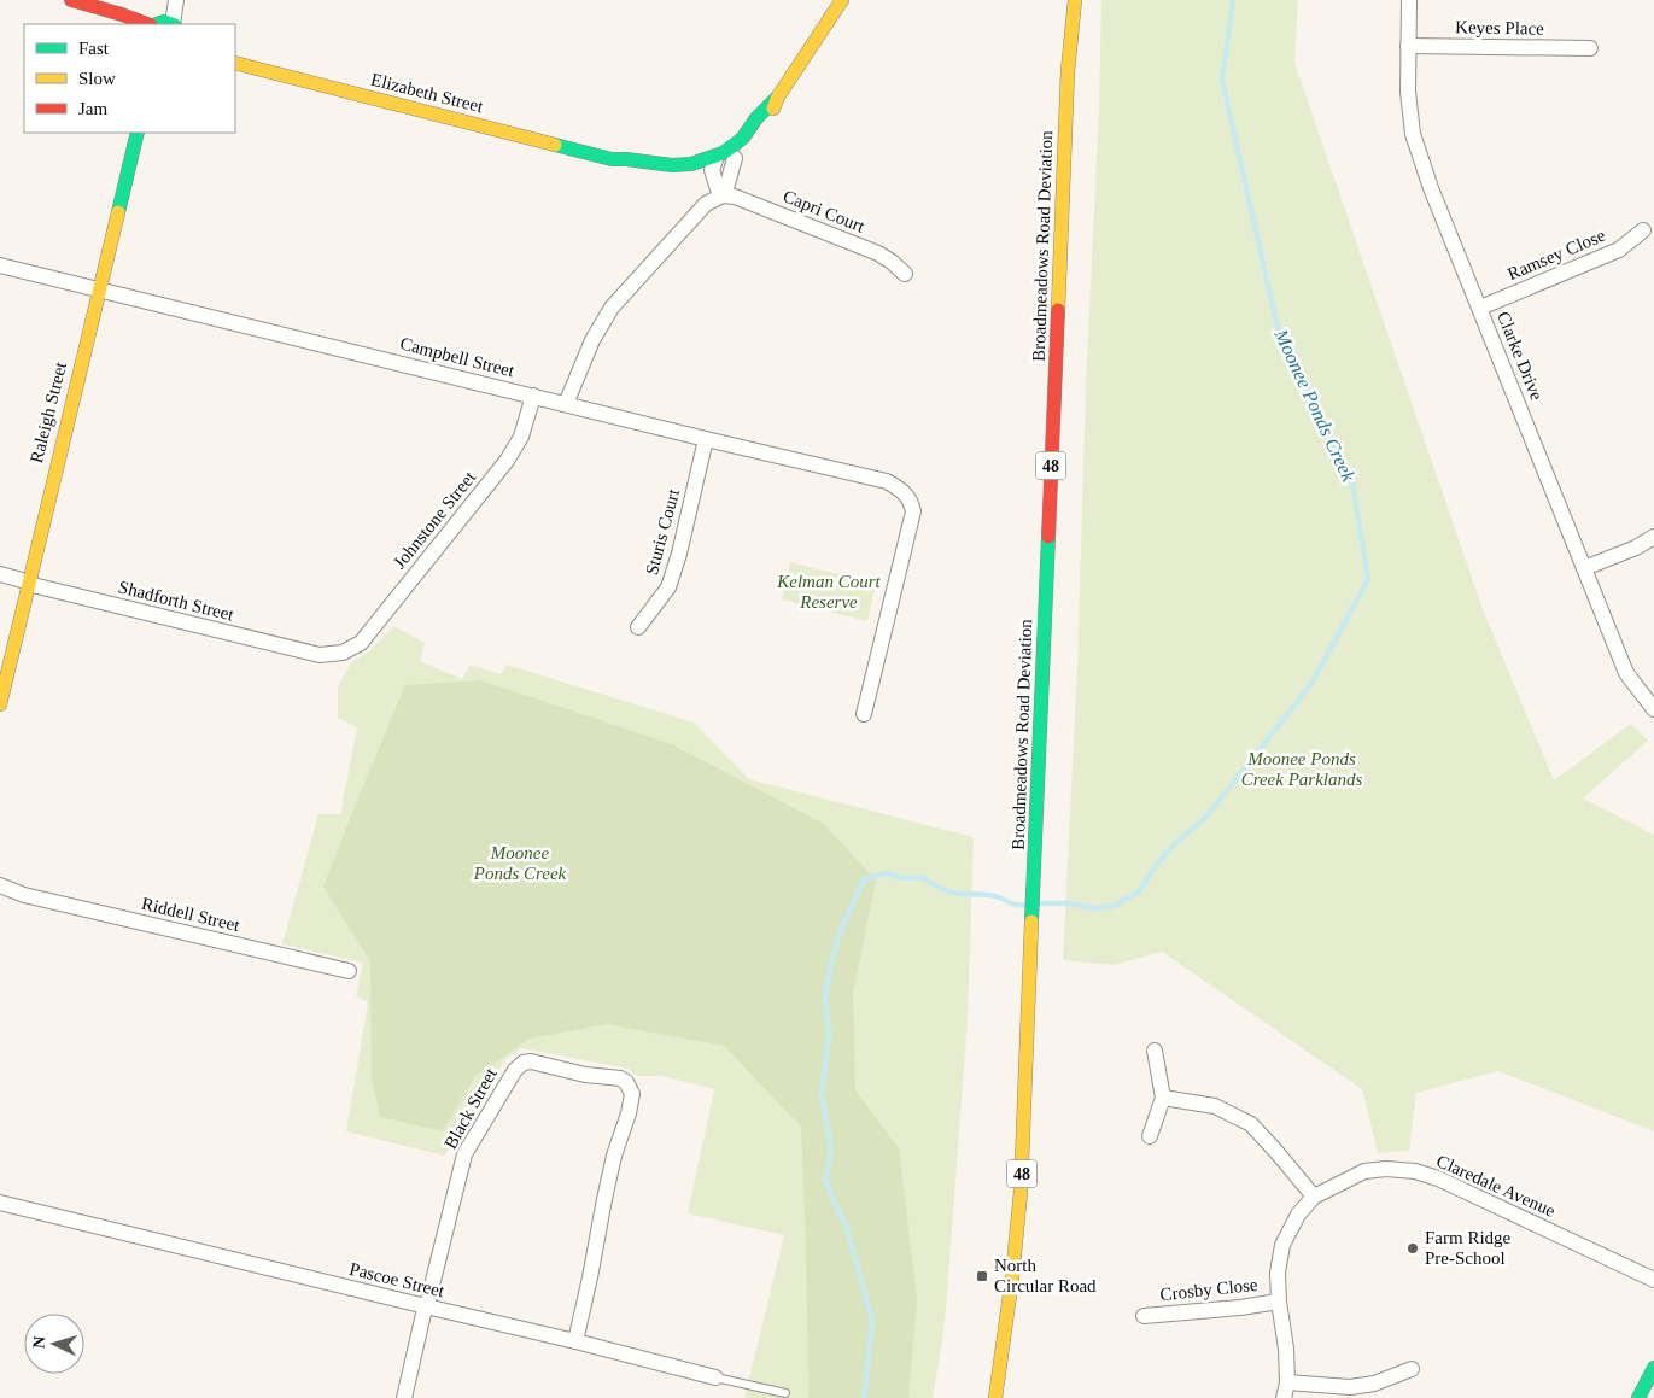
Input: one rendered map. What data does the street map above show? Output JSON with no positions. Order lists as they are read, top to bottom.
{
  "streets": {
    "street": [
      "Keyes Place",
      "Elizabeth Street",
      "Capri Court",
      "Broadmeadows Road Deviation",
      "Ramsey Close",
      "Clarke Drive",
      "Campbell Street",
      "Raleigh Street",
      "48",
      "Johnstone Street",
      "Sturis Court",
      "Shadforth Street",
      "Riddell Street",
      "Black Street",
      "Claredale Avenue",
      "Pascoe Street",
      "Crosby Close"
    ]
  },
  "crossings": [
    ["Keyes Place", "Clarke Drive"],
    ["Ramsey Close", "Clarke Drive"],
    ["Campbell Street", "Raleigh Street"],
    ["Campbell Street", "Johnstone Street"],
    ["Campbell Street", "Sturis Court"],
    ["Raleigh Street", "Shadforth Street"],
    ["Johnstone Street", "Shadforth Street"],
    ["Black Street", "Pascoe Street"],
    ["Claredale Avenue", "Crosby Close"]
  ],
  "water": ["Moonee Ponds Creek"],
  "parks": ["Kelman Court Reserve", "Moonee Ponds Creek Parklands", "Moonee Ponds Creek"],
  "places": {
    "other": ["Farm Ridge Pre-School"],
    "transit": ["North Circular Road"]
  },
  "legend": ["Fast", "Slow", "Jam"],
  "north": "left"
}
